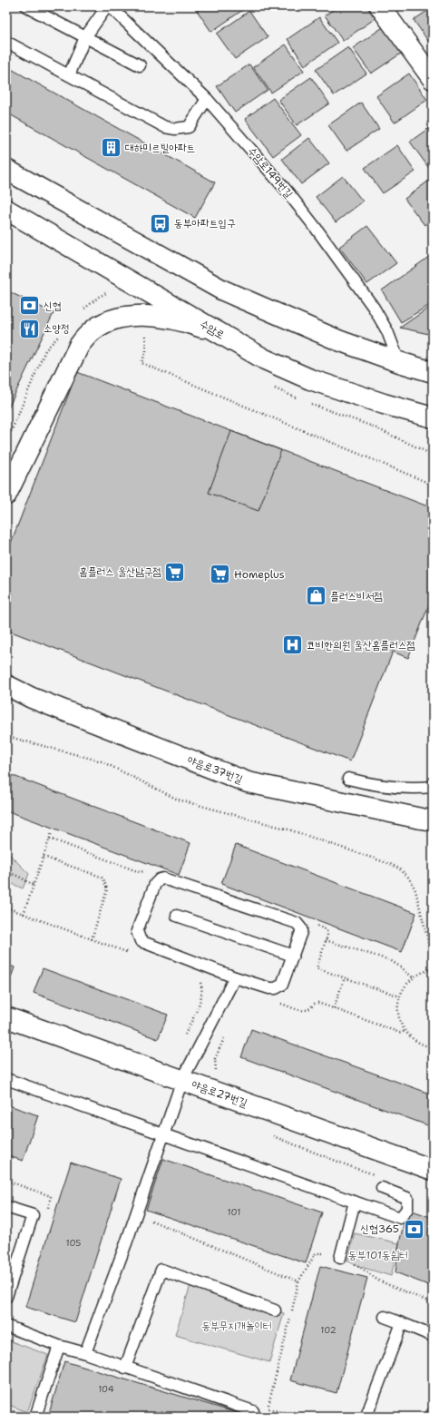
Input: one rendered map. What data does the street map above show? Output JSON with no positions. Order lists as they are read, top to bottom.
{
  "streets": {
    "street": ["수암로", "야음로37번길", "야음로27번길"],
    "lane": ["수암로149번길"]
  },
  "parks": ["동부101동쉼터", "동부무지개놀이터"],
  "places": {
    "building": ["대하미르빌아파트"],
    "bus stop": ["동부아파트입구"],
    "bank": ["신협", "신협365"],
    "restaurant": ["소양정"],
    "supermarket": ["홈플러스 울산남구점", "Homeplus"],
    "shop": ["플러스비서점"],
    "hospital": ["코비한의원 울산홈플러스점"]
  },
  "house_numbers": [
    "101",
    "105",
    "102",
    "104"
  ]
}
